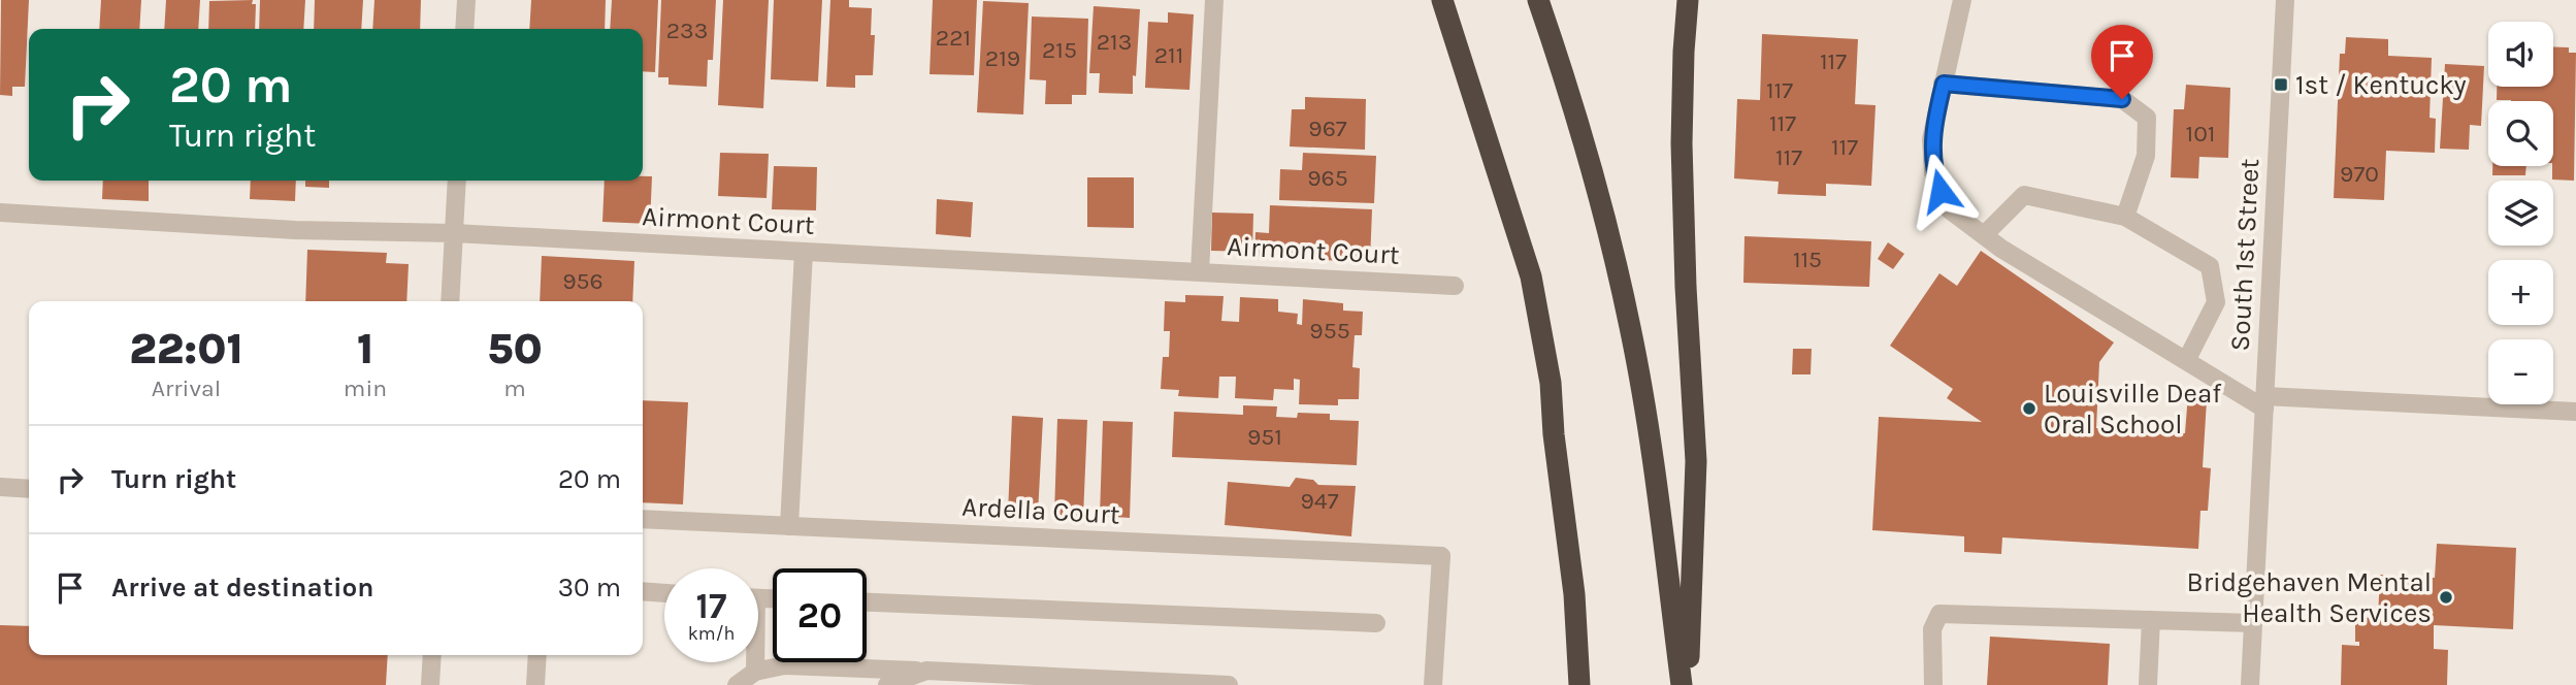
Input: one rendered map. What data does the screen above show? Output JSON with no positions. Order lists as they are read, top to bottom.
{
  "streets": {
    "street": ["Airmont Court", "South 1st Street", "Ardella Court"]
  },
  "places": {
    "transit": ["1st / Kentucky"],
    "other": ["Louisville Deaf Oral School", "Bridgehaven Mental Health Services"]
  },
  "house_numbers": [
    "233",
    "221",
    "213",
    "215",
    "211",
    "219",
    "117",
    "117",
    "117",
    "967",
    "101",
    "117",
    "117",
    "970",
    "965",
    "115",
    "956",
    "955",
    "951",
    "947"
  ],
  "page": {
    "map_buttons": ["+", "−"],
    "turn": ["20 m", "Turn right"],
    "eta": [
      "22:01",
      "Arrival",
      "1",
      "min",
      "50",
      "m"
    ],
    "list": [
      {
        "name": "Turn right",
        "value": "20 m"
      },
      {
        "name": "Arrive at destination",
        "value": "30 m"
      }
    ],
    "speed": "17 km/h",
    "limit": "20"
  }
}
